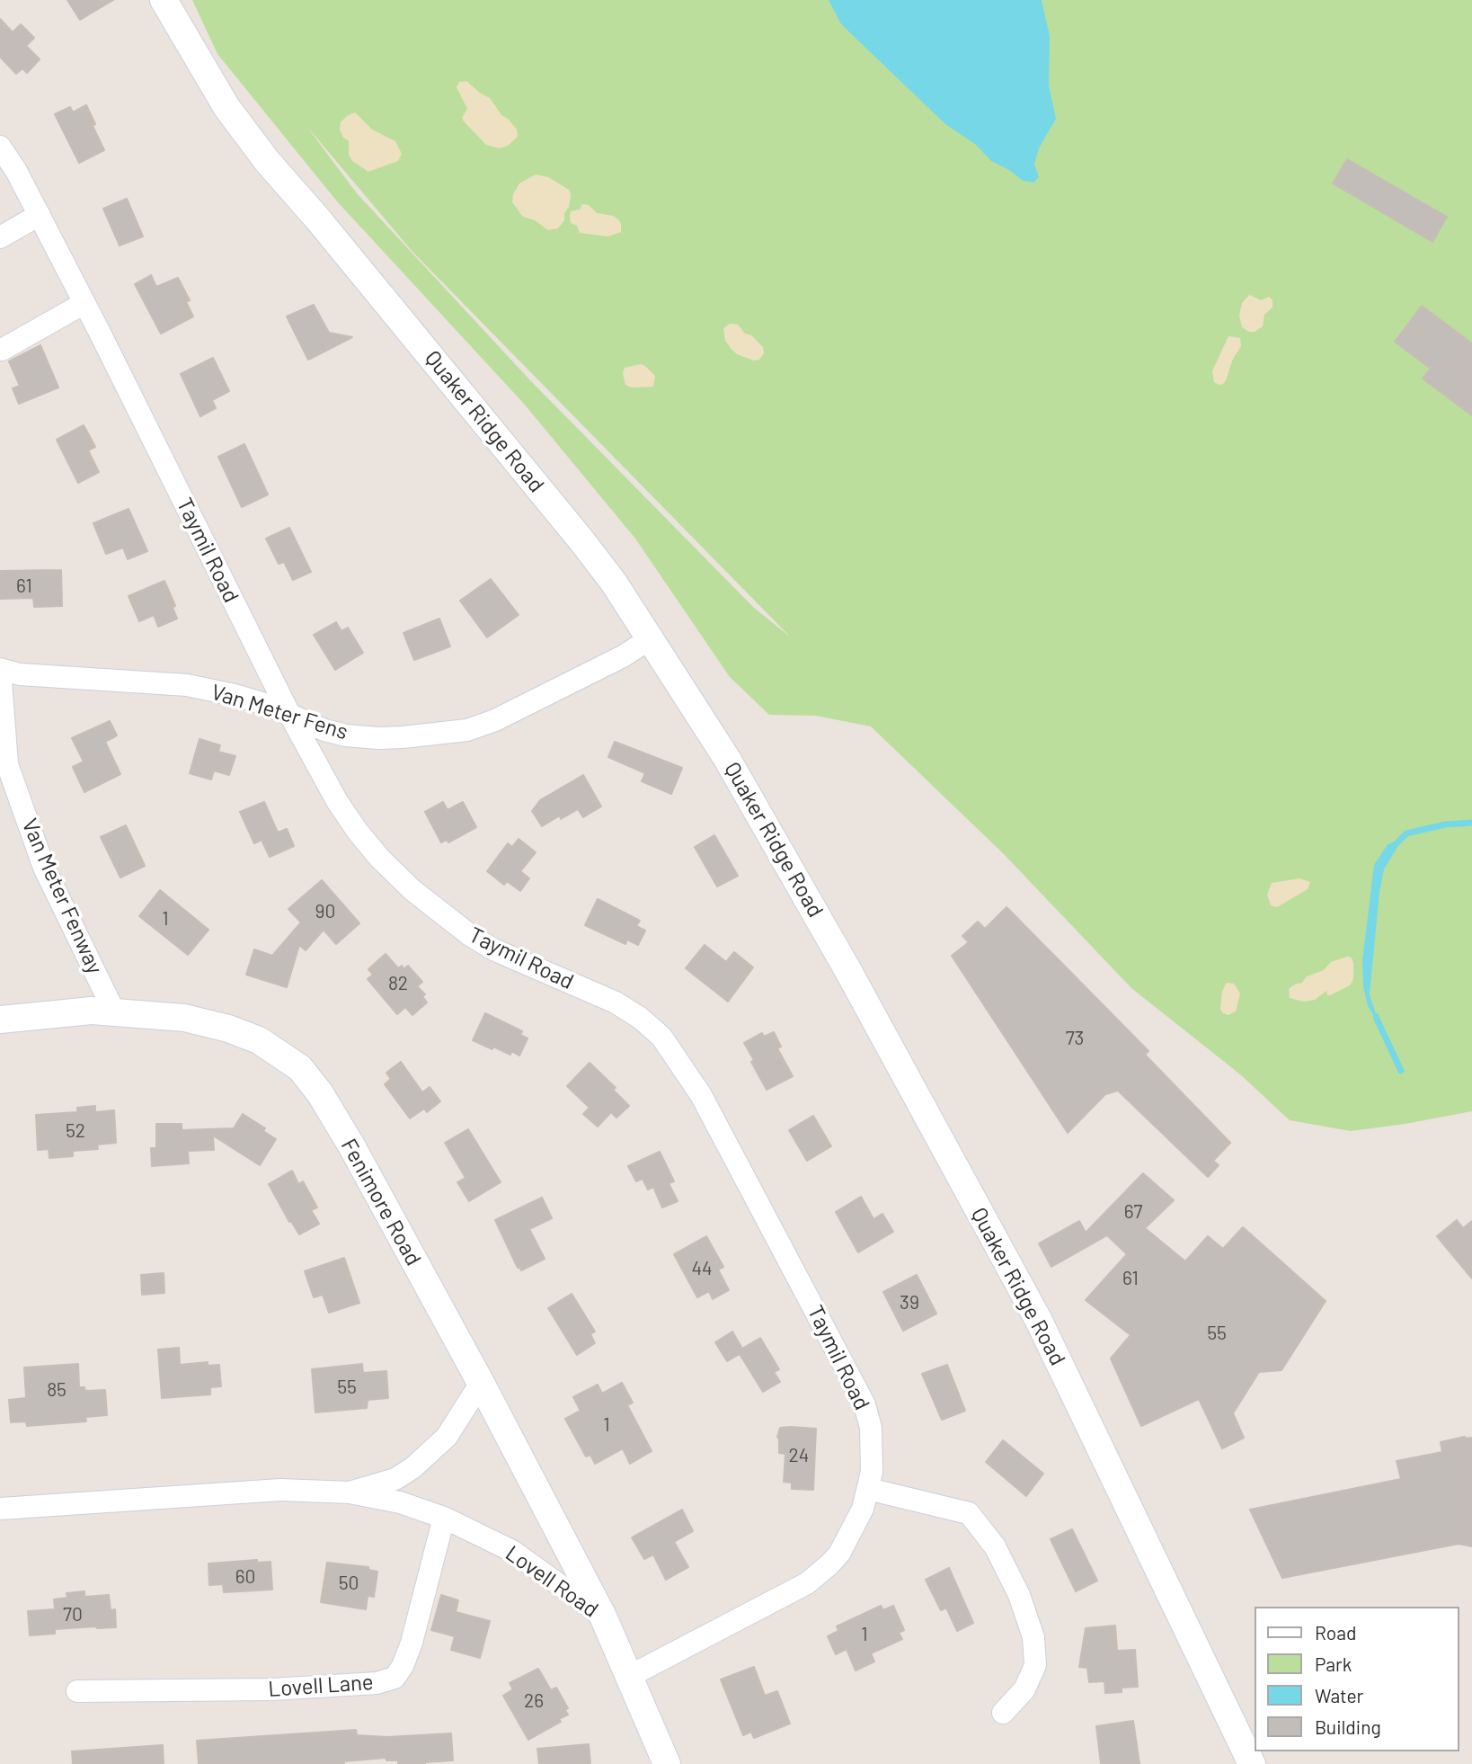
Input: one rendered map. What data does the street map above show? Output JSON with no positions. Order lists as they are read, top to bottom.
{
  "streets": {
    "street": [
      "Quaker Ridge Road",
      "Taymil Road",
      "Van Meter Fens",
      "Van Meter Fenway",
      "Fenimore Road",
      "Lovell Road",
      "Lovell Lane"
    ]
  },
  "crossings": [
    ["Quaker Ridge Road", "Van Meter Fens"],
    ["Taymil Road", "Van Meter Fens"],
    ["Taymil Road", "Lovell Road"],
    ["Van Meter Fens", "Van Meter Fenway"],
    ["Van Meter Fenway", "Fenimore Road"],
    ["Fenimore Road", "Lovell Road"],
    ["Lovell Road", "Lovell Lane"]
  ],
  "house_numbers": [
    "61",
    "90",
    "1",
    "82",
    "73",
    "52",
    "67",
    "44",
    "61",
    "39",
    "55",
    "55",
    "85",
    "1",
    "24",
    "60",
    "50",
    "70",
    "1",
    "26"
  ],
  "legend": [
    "Road",
    "Park",
    "Water",
    "Building"
  ]
}
